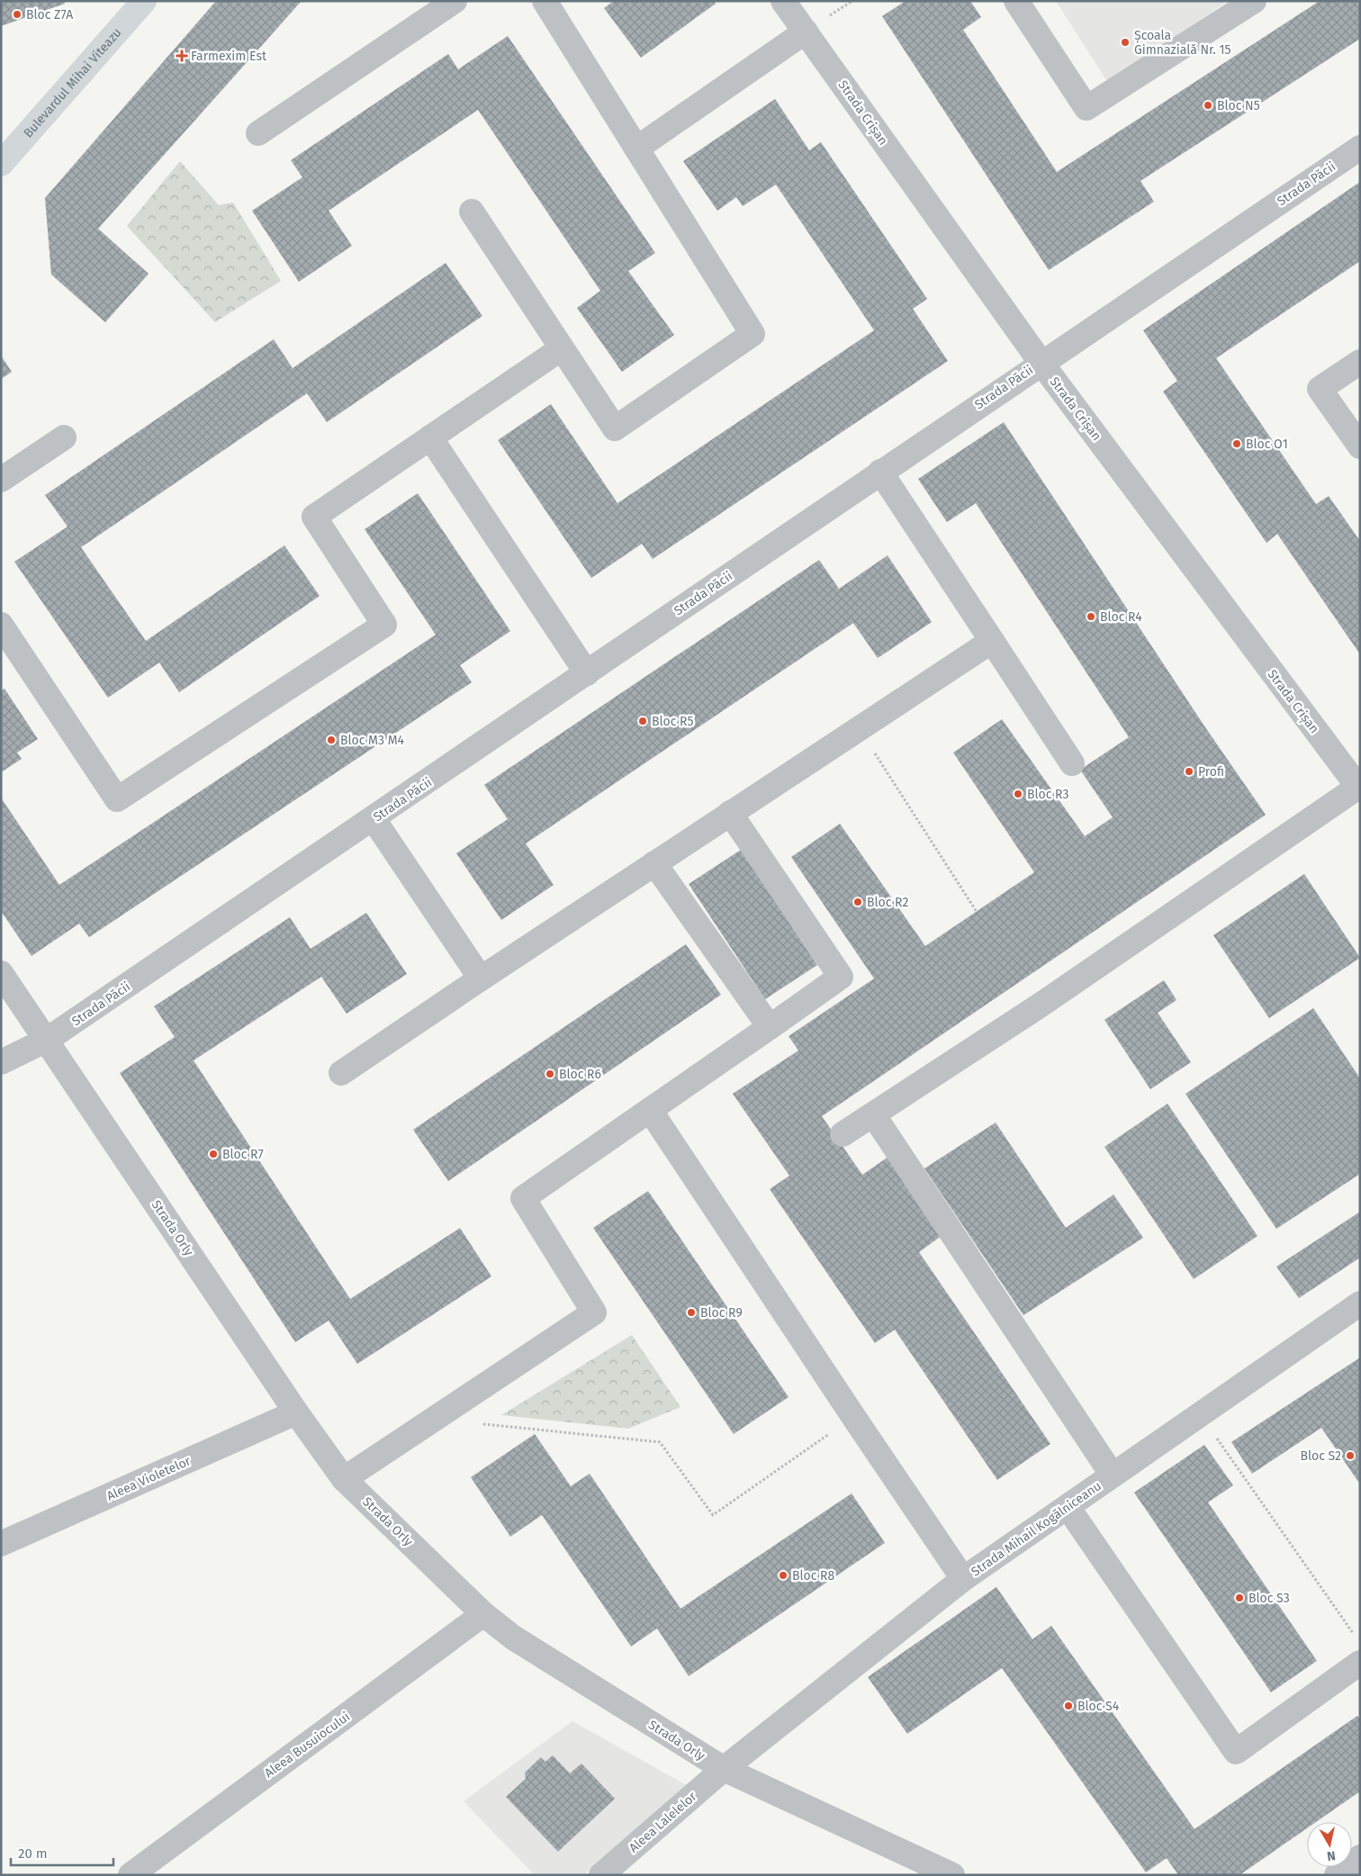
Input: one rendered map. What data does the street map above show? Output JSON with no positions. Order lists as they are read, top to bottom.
{
  "streets": {
    "main road": ["Bulevardul Mihai Viteazu"],
    "street": [
      "Strada Crișan",
      "Strada Păcii",
      "Strada Orly",
      "Aleea Violetelor",
      "Strada Mihail Kogălniceanu",
      "Aleea Busuiocului",
      "Aleea Lalelelor"
    ]
  },
  "crossings": [
    ["Strada Crișan", "Strada Păcii"],
    ["Strada Păcii", "Strada Orly"],
    ["Strada Orly", "Aleea Violetelor"],
    ["Strada Orly", "Strada Mihail Kogălniceanu"],
    ["Strada Orly", "Aleea Busuiocului"],
    ["Strada Orly", "Aleea Lalelelor"],
    ["Strada Mihail Kogălniceanu", "Aleea Lalelelor"]
  ],
  "places": {
    "other": [
      "Bloc Z7A",
      "Școala Gimnazială Nr. 15",
      "Bloc N5",
      "Bloc O1",
      "Bloc R4",
      "Bloc R5",
      "Bloc M3 M4",
      "Profi",
      "Bloc R3",
      "Bloc R2",
      "Bloc R6",
      "Bloc R7",
      "Bloc R9",
      "Bloc S2",
      "Bloc R8",
      "Bloc S3",
      "Bloc S4"
    ],
    "health": ["Farmexim Est"]
  },
  "scale_bar": "20 m",
  "north": "bottom"
}
